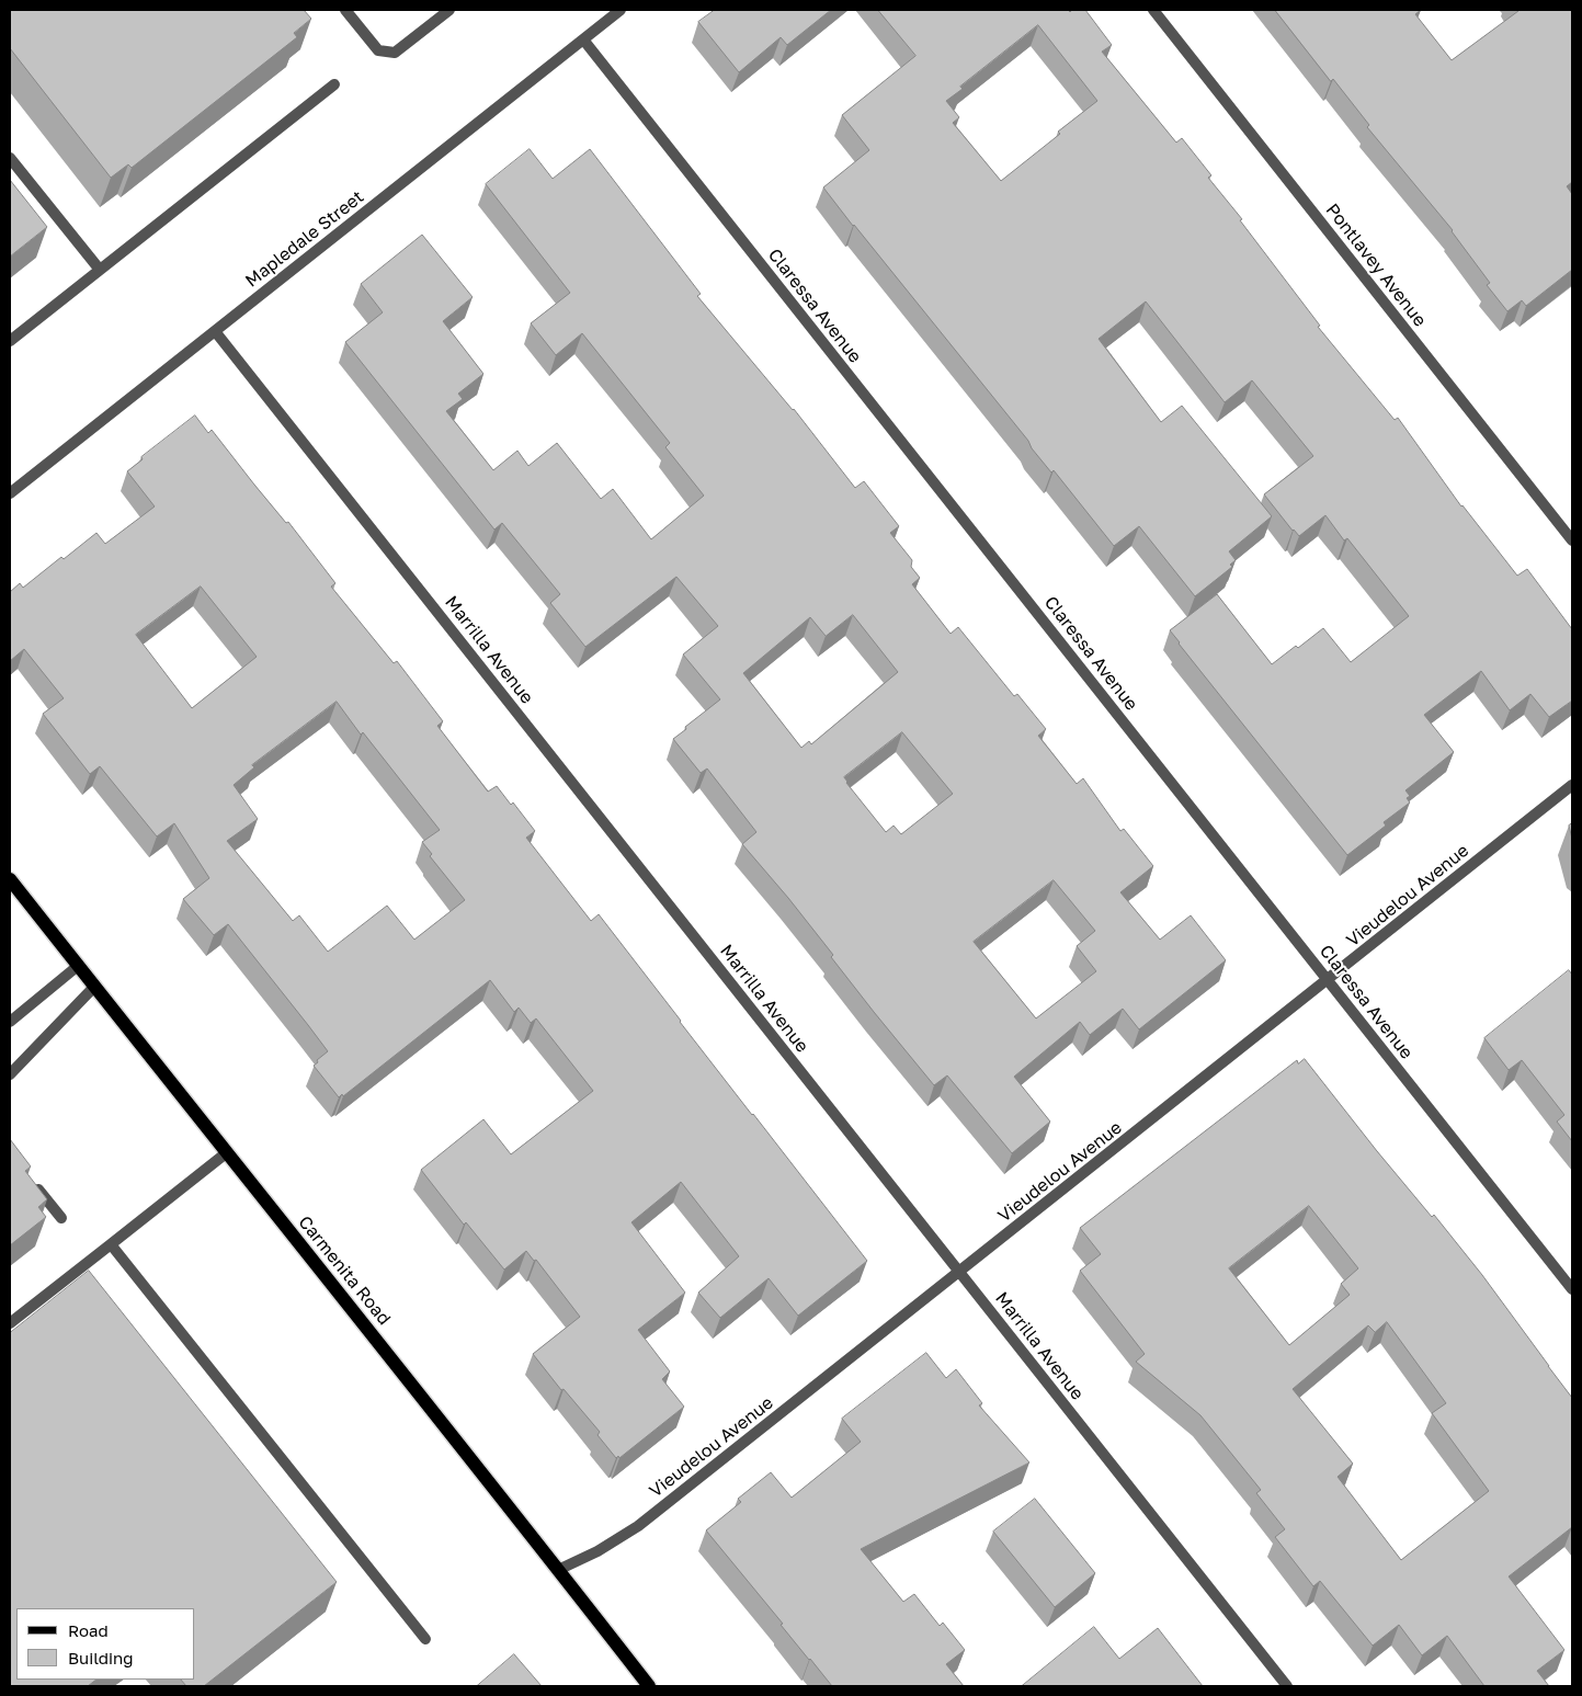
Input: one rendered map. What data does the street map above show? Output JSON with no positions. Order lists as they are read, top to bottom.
{
  "streets": {
    "main road": ["Carmenita Road"],
    "street": [
      "Mapledale Street",
      "Pontlavey Avenue",
      "Claressa Avenue",
      "Marrilla Avenue",
      "Vieudelou Avenue"
    ]
  },
  "crossings": [
    ["Mapledale Street", "Claressa Avenue"],
    ["Mapledale Street", "Marrilla Avenue"],
    ["Claressa Avenue", "Vieudelou Avenue"],
    ["Marrilla Avenue", "Vieudelou Avenue"],
    ["Vieudelou Avenue", "Carmenita Road"]
  ],
  "legend": ["Road", "Building"]
}
